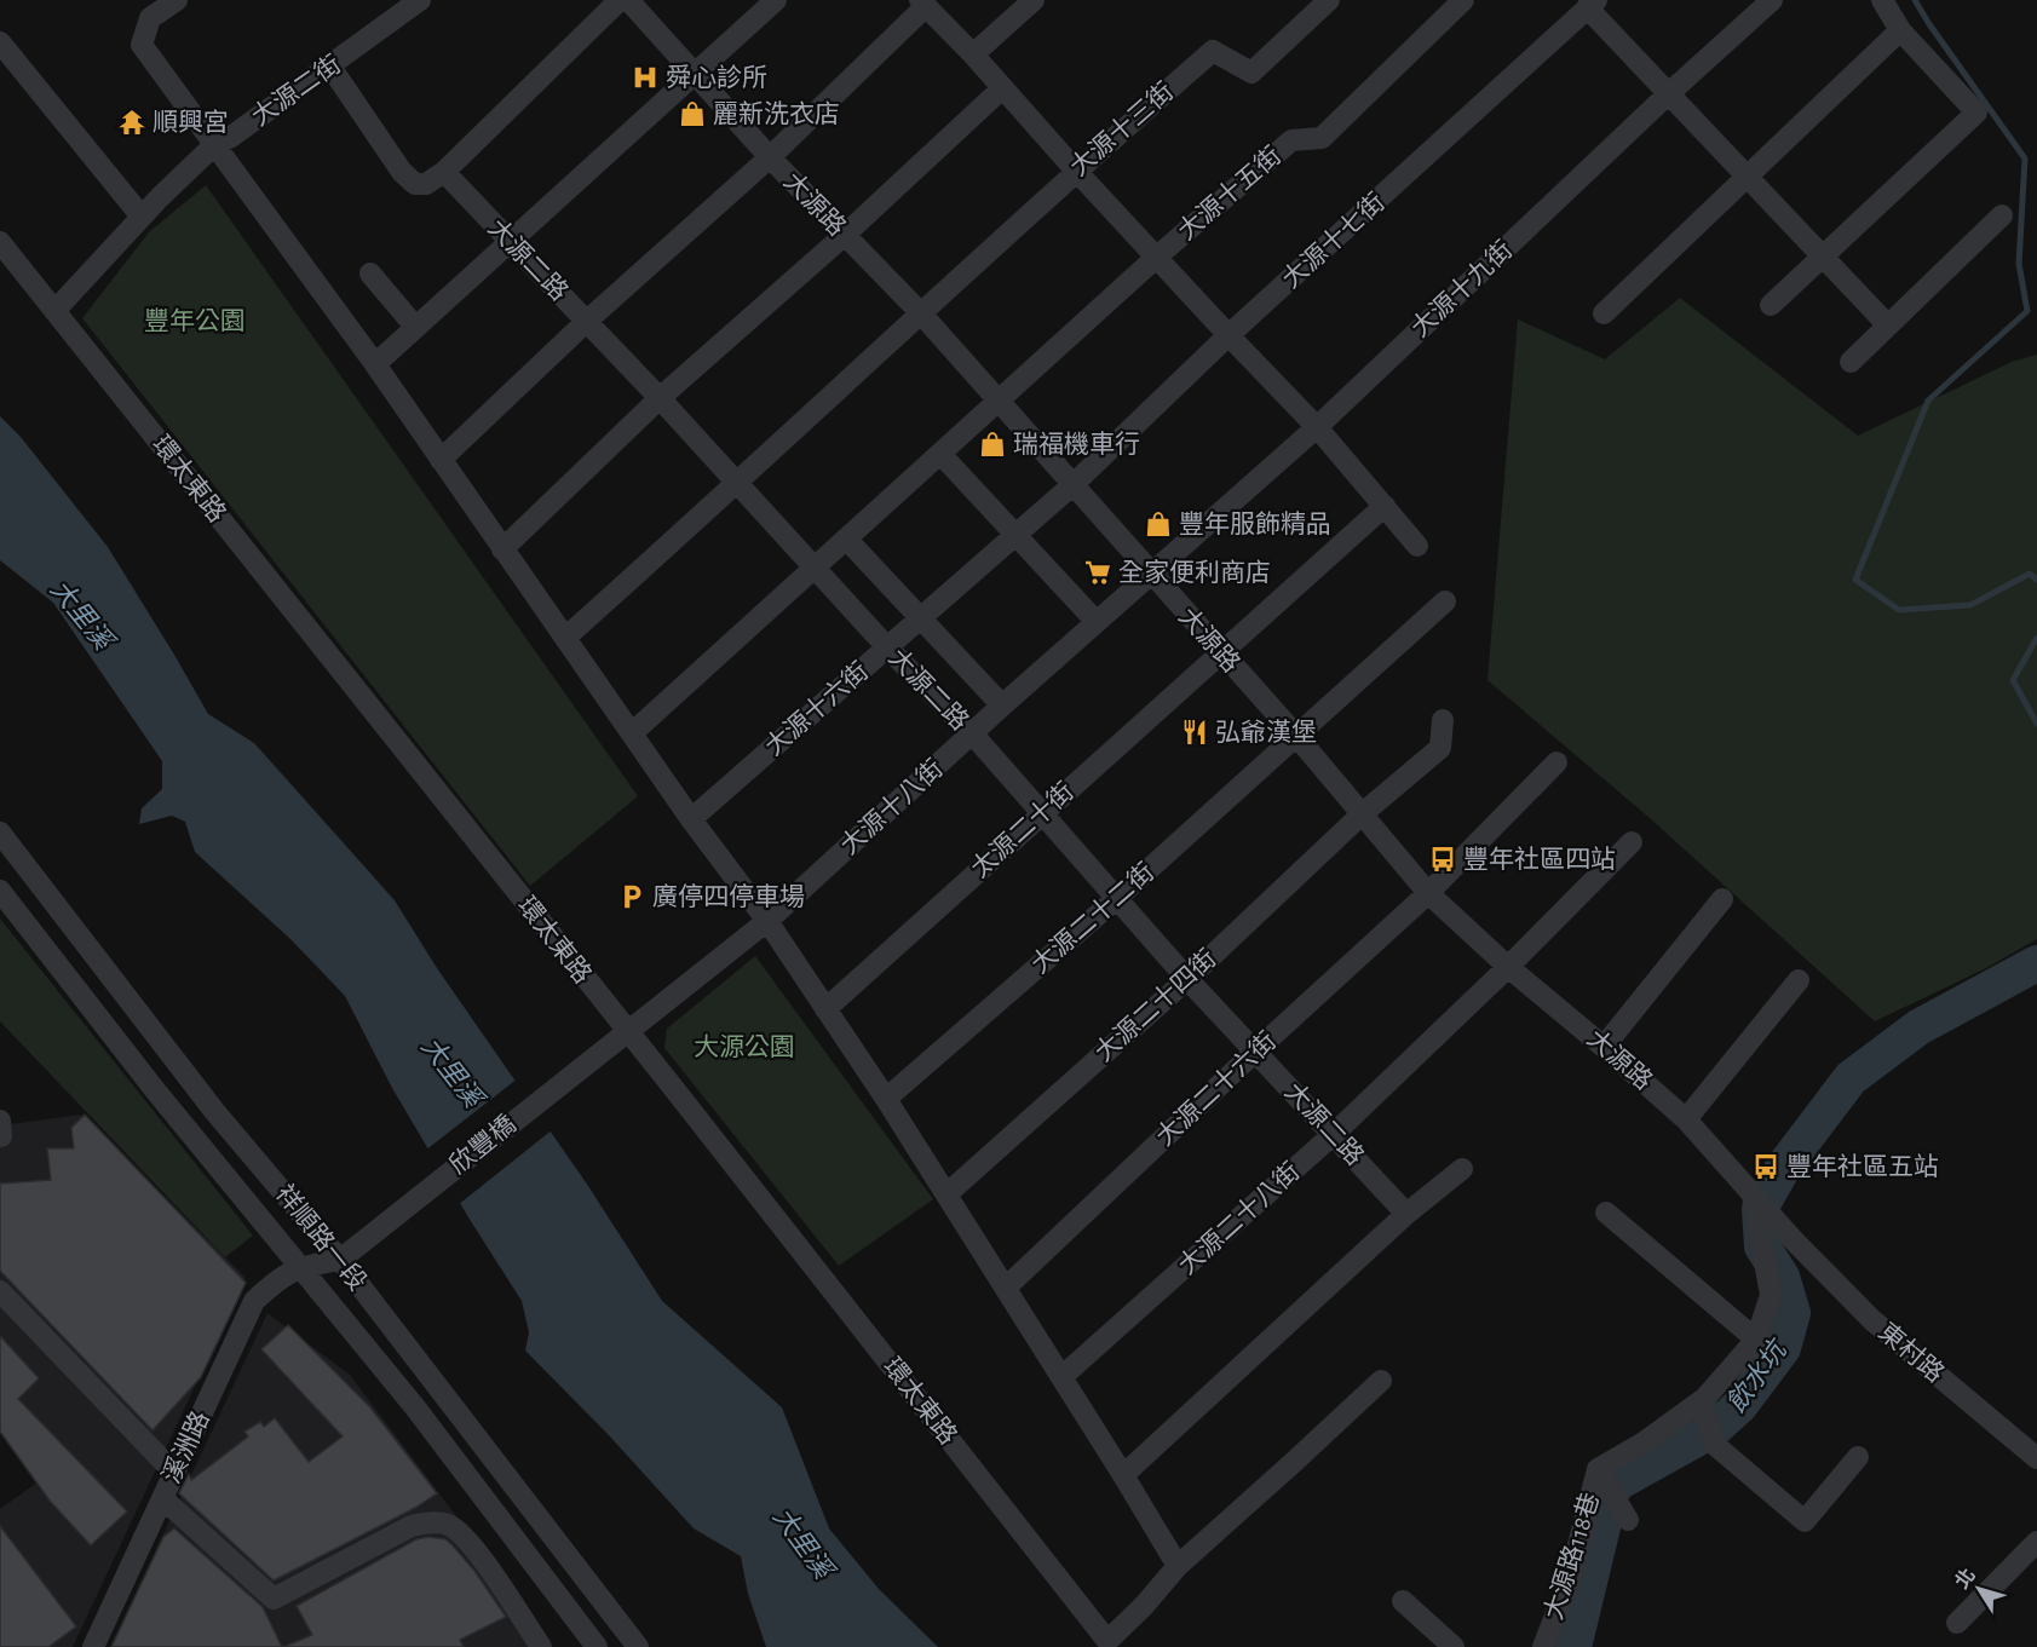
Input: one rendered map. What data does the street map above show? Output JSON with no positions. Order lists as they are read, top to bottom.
{
  "streets": {
    "street": [
      "大源二街",
      "大源十三街",
      "大源十五街",
      "大源路",
      "大源十七街",
      "大源二路",
      "大源十九街",
      "環太東路",
      "大源十六街",
      "大源十八街",
      "太源二十街",
      "大源二十二街",
      "大源二十四街",
      "大源二十六街",
      "欣豐橋",
      "大源二十八街",
      "祥順路一段",
      "東村路",
      "溪洲路",
      "大源路118巷"
    ]
  },
  "crossings": [
    ["大源二街", "環太東路"],
    ["大源十三街", "大源路"],
    ["大源十三街", "大源二路"],
    ["大源十五街", "大源路"],
    ["大源十五街", "大源二路"],
    ["大源路", "大源十七街"],
    ["大源路", "大源十九街"],
    ["大源路", "大源十六街"],
    ["大源路", "大源十八街"],
    ["大源路", "太源二十街"],
    ["大源路", "大源二十二街"],
    ["大源路", "大源二十四街"],
    ["大源路", "大源二十六街"],
    ["大源路", "大源二十八街"],
    ["大源路", "東村路"],
    ["大源路", "大源路118巷"],
    ["大源十七街", "大源十六街"],
    ["大源二路", "大源十六街"],
    ["大源二路", "大源十八街"],
    ["大源二路", "太源二十街"],
    ["大源二路", "大源二十二街"],
    ["大源二路", "大源二十四街"],
    ["大源二路", "大源二十六街"],
    ["大源二路", "大源二十八街"],
    ["大源十九街", "大源十八街"],
    ["環太東路", "大源十八街"],
    ["環太東路", "欣豐橋"],
    ["大源十八街", "欣豐橋"],
    ["欣豐橋", "祥順路一段"],
    ["祥順路一段", "溪洲路"],
    ["東村路", "大源路118巷"]
  ],
  "water": ["大里溪", "飲水坑"],
  "parks": ["豐年公園", "大源公園"],
  "places": {
    "hospital": ["舜心診所"],
    "shop": ["麗新洗衣店", "瑞福機車行", "豐年服飾精品"],
    "temple": ["順興宮"],
    "supermarket": ["全家便利商店"],
    "restaurant": ["弘爺漢堡"],
    "bus stop": ["豐年社區四站", "豐年社區五站"],
    "parking": ["廣停四停車場"]
  },
  "north": "top left"
}
